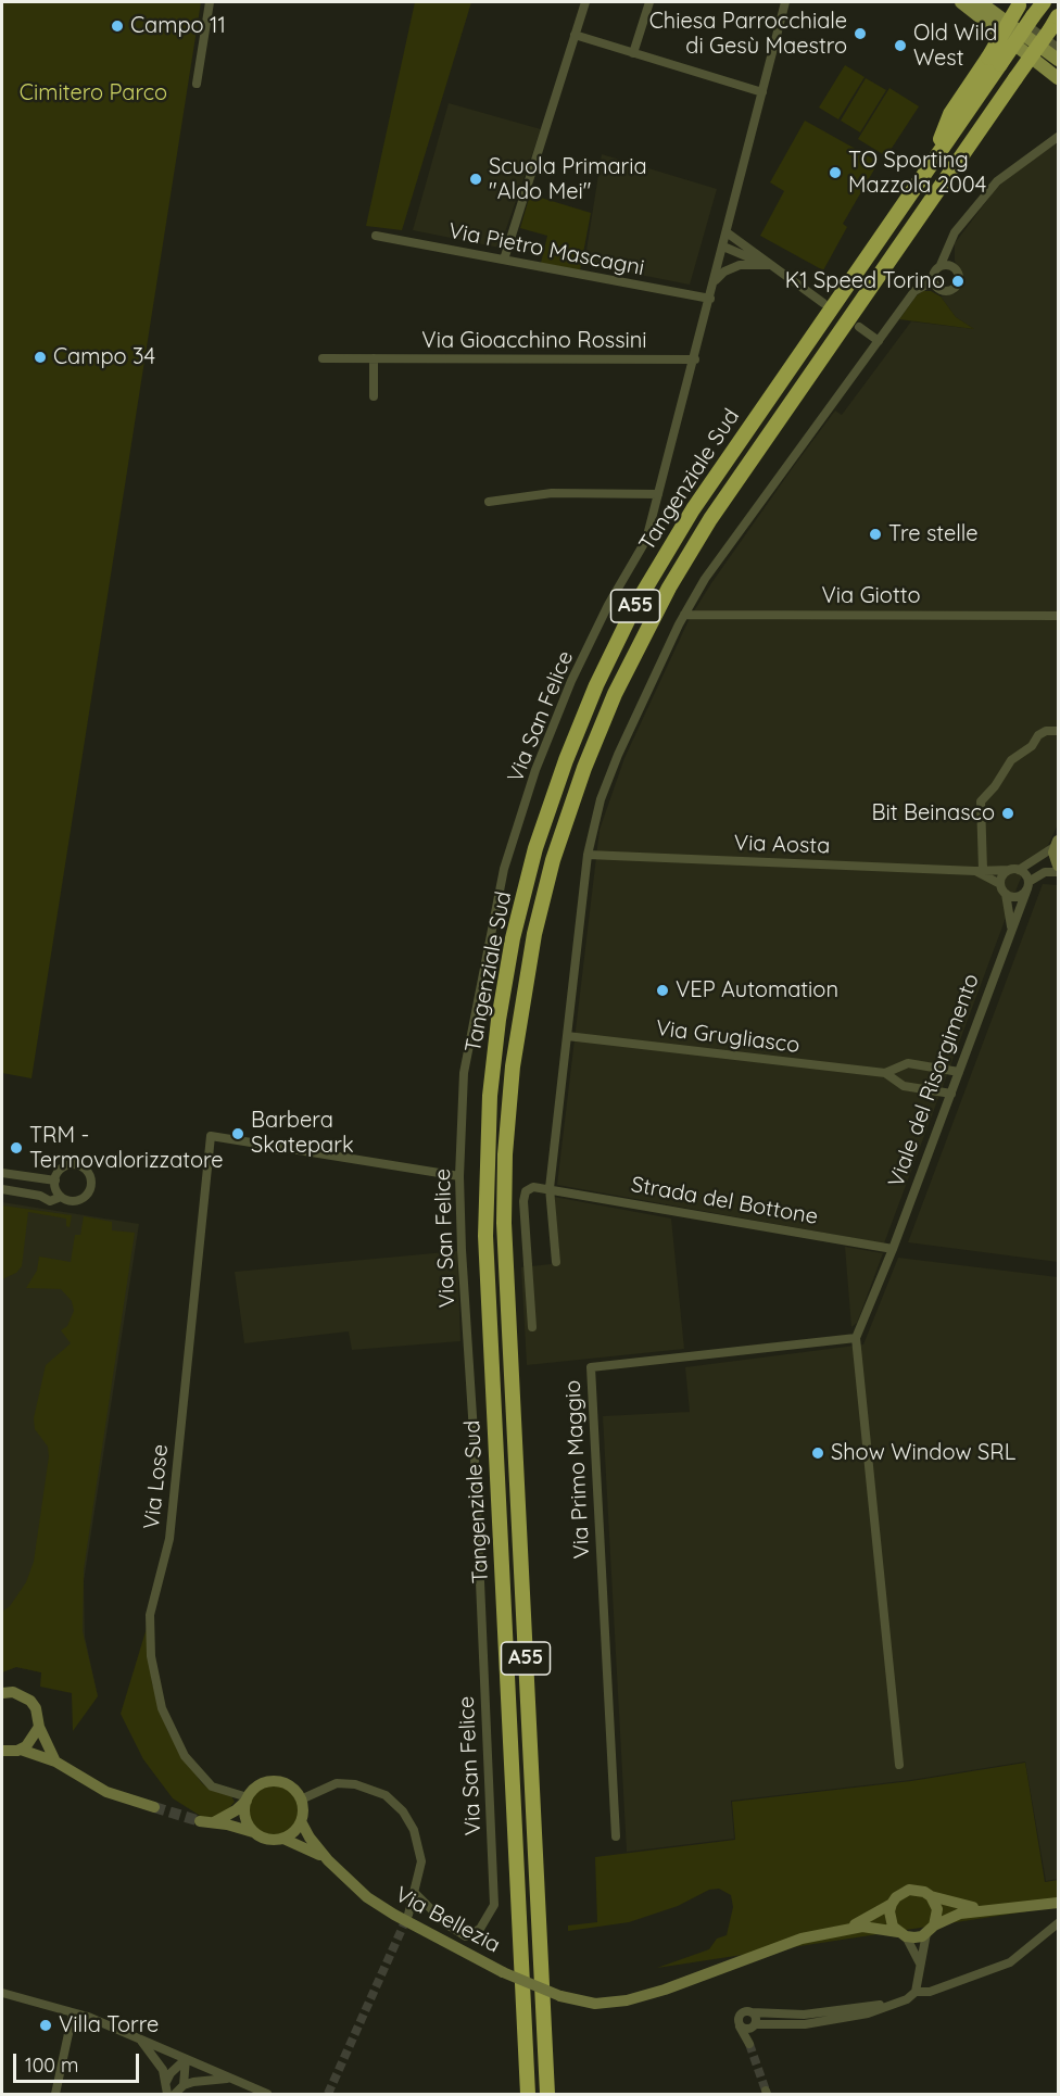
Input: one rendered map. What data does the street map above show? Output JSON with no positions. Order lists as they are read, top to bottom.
{
  "streets": {
    "highway": ["Tangenziale Sud", "A55"],
    "street": [
      "Via Pietro Mascagni",
      "Via Gioacchino Rossini",
      "Via Giotto",
      "Via San Felice",
      "Via Aosta",
      "Via Grugliasco",
      "Viale del Risorgimento",
      "Strada del Bottone",
      "Via Primo Maggio",
      "Via Lose",
      "Via Bellezia"
    ]
  },
  "crossings": [
    ["Via Pietro Mascagni", "Via San Felice"],
    ["Via Gioacchino Rossini", "Via San Felice"],
    ["Via San Felice", "Via Lose"],
    ["Via Aosta", "Viale del Risorgimento"],
    ["Via Grugliasco", "Viale del Risorgimento"],
    ["Viale del Risorgimento", "Strada del Bottone"],
    ["Via Lose", "Via Bellezia"]
  ],
  "parks": ["Cimitero Parco"],
  "places": [
    "Campo 11",
    "Chiesa Parrocchiale di Gesù Maestro",
    "Old Wild West",
    "TO Sporting Mazzola 2004",
    "Scuola Primaria \"Aldo Mei\"",
    "K1 Speed Torino",
    "Campo 34",
    "Tre stelle",
    "Bit Beinasco",
    "VEP Automation",
    "Barbera Skatepark",
    "TRM - Termovalorizzatore",
    "Show Window SRL",
    "Villa Torre"
  ],
  "scale_bar": "100 m"
}
